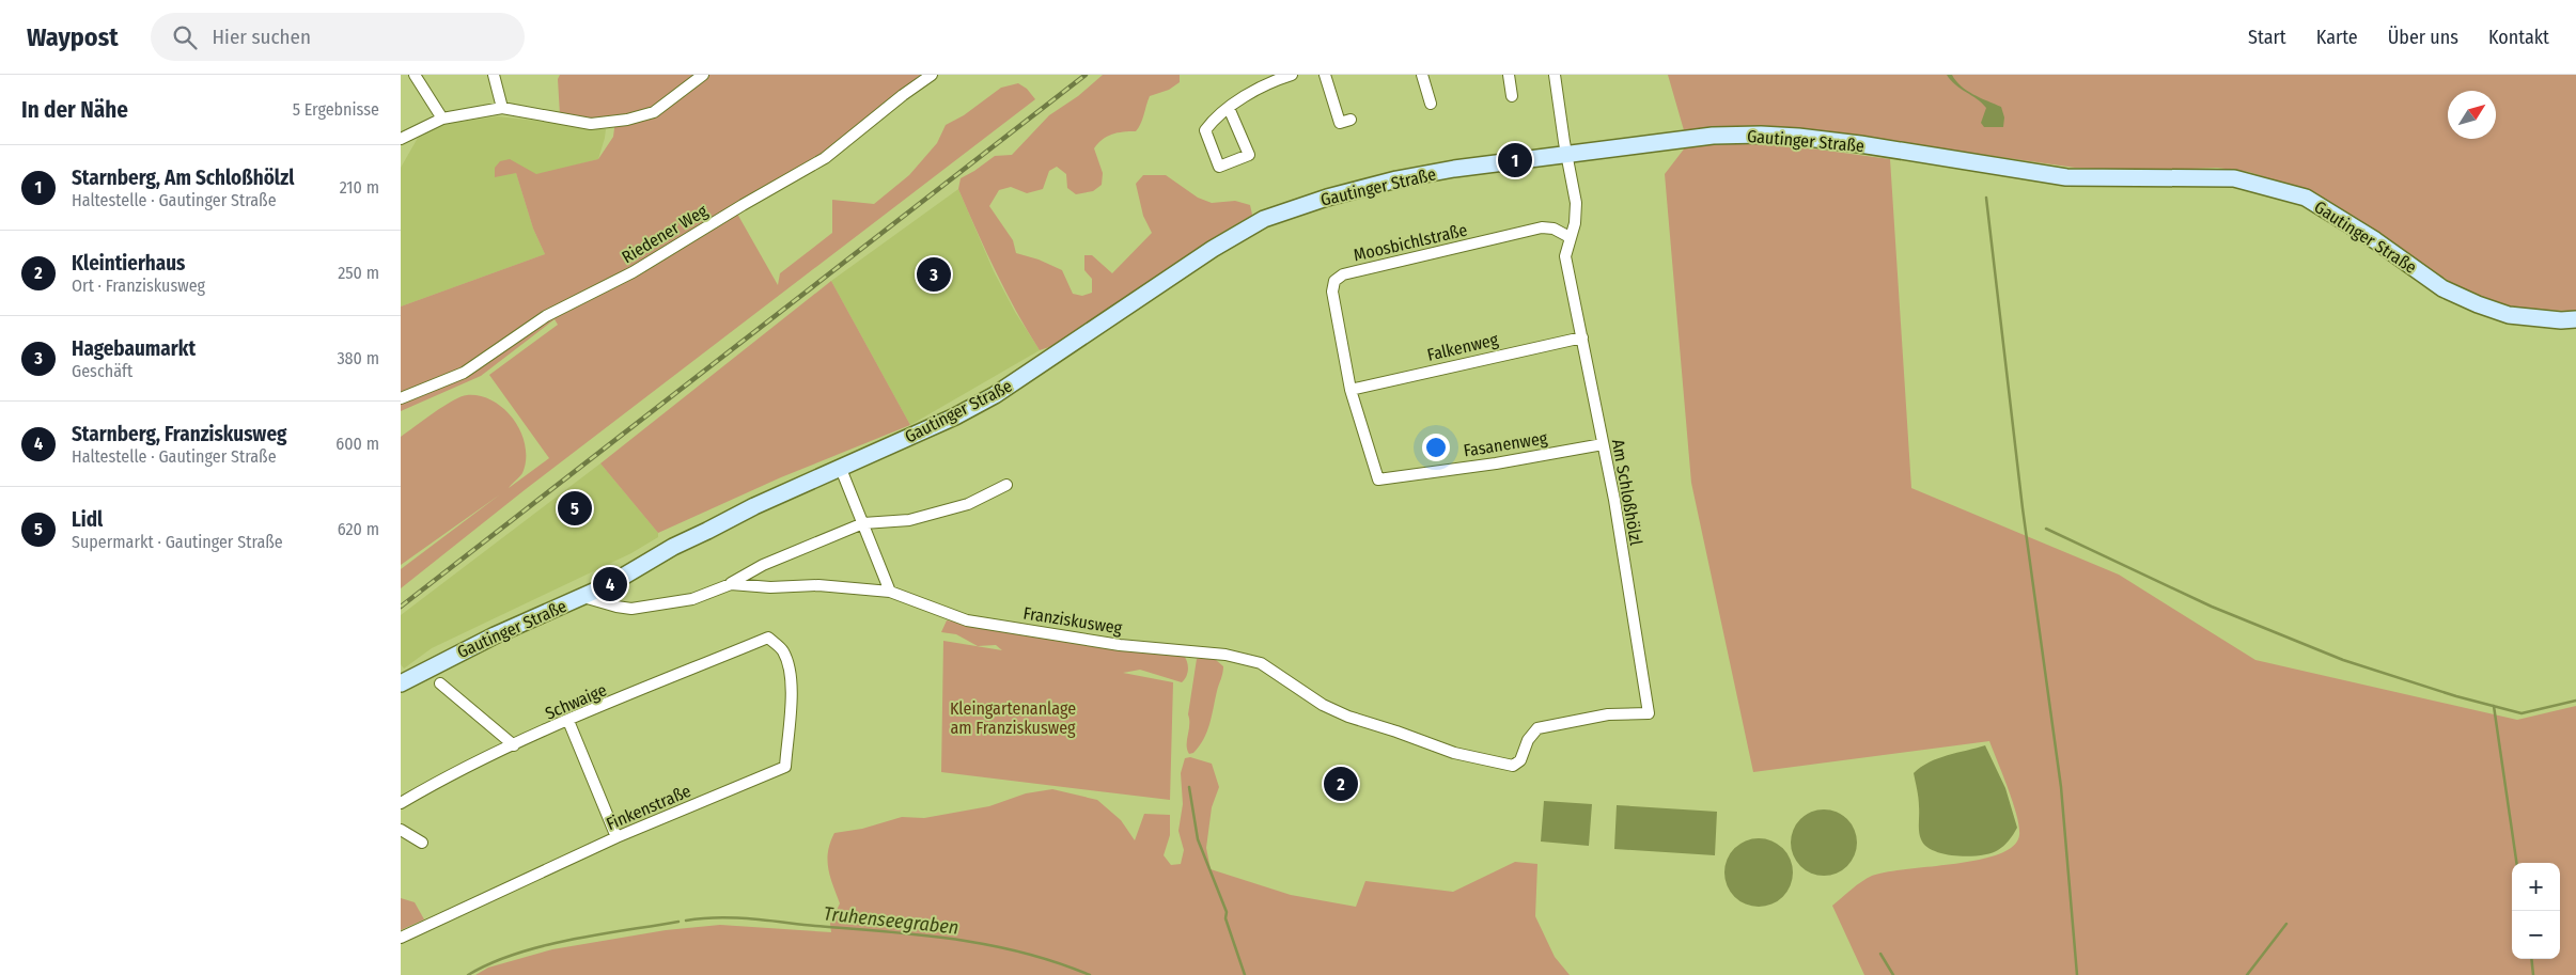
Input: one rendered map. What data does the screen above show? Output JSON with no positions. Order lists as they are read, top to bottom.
{
  "streets": {
    "main road": ["Gautinger Straße"],
    "street": [
      "Riedener Weg",
      "Moosbichlstraße",
      "Falkenweg",
      "Fasanenweg",
      "Am Schloßhölzl",
      "Franziskusweg",
      "Schwaige",
      "Finkenstraße"
    ]
  },
  "crossings": [
    ["Gautinger Straße", "Am Schloßhölzl"],
    ["Gautinger Straße", "Franziskusweg"],
    ["Moosbichlstraße", "Falkenweg"],
    ["Moosbichlstraße", "Fasanenweg"],
    ["Moosbichlstraße", "Am Schloßhölzl"],
    ["Falkenweg", "Fasanenweg"],
    ["Falkenweg", "Am Schloßhölzl"],
    ["Fasanenweg", "Am Schloßhölzl"],
    ["Am Schloßhölzl", "Franziskusweg"],
    ["Schwaige", "Finkenstraße"]
  ],
  "water": ["Truhenseegraben"],
  "parks": ["Kleingartenanlage am Franziskusweg"],
  "north": "top right",
  "page": {
    "header": "Waypost",
    "search": "Hier suchen",
    "nav": [
      "Start",
      "Karte",
      "Über uns",
      "Kontakt"
    ],
    "heading": ["In der Nähe", "5 Ergebnisse"],
    "pins": [
      "1",
      "3",
      "5",
      "4",
      "2"
    ],
    "list": [
      {
        "mark": "1",
        "name": "Starnberg, Am Schloßhölzl",
        "note": "Haltestelle · Gautinger Straße",
        "value": "210 m"
      },
      {
        "mark": "2",
        "name": "Kleintierhaus",
        "note": "Ort · Franziskusweg",
        "value": "250 m"
      },
      {
        "mark": "3",
        "name": "Hagebaumarkt",
        "note": "Geschäft",
        "value": "380 m"
      },
      {
        "mark": "4",
        "name": "Starnberg, Franziskusweg",
        "note": "Haltestelle · Gautinger Straße",
        "value": "600 m"
      },
      {
        "mark": "5",
        "name": "Lidl",
        "note": "Supermarkt · Gautinger Straße",
        "value": "620 m"
      }
    ],
    "map_buttons": ["+", "−"]
  }
}
